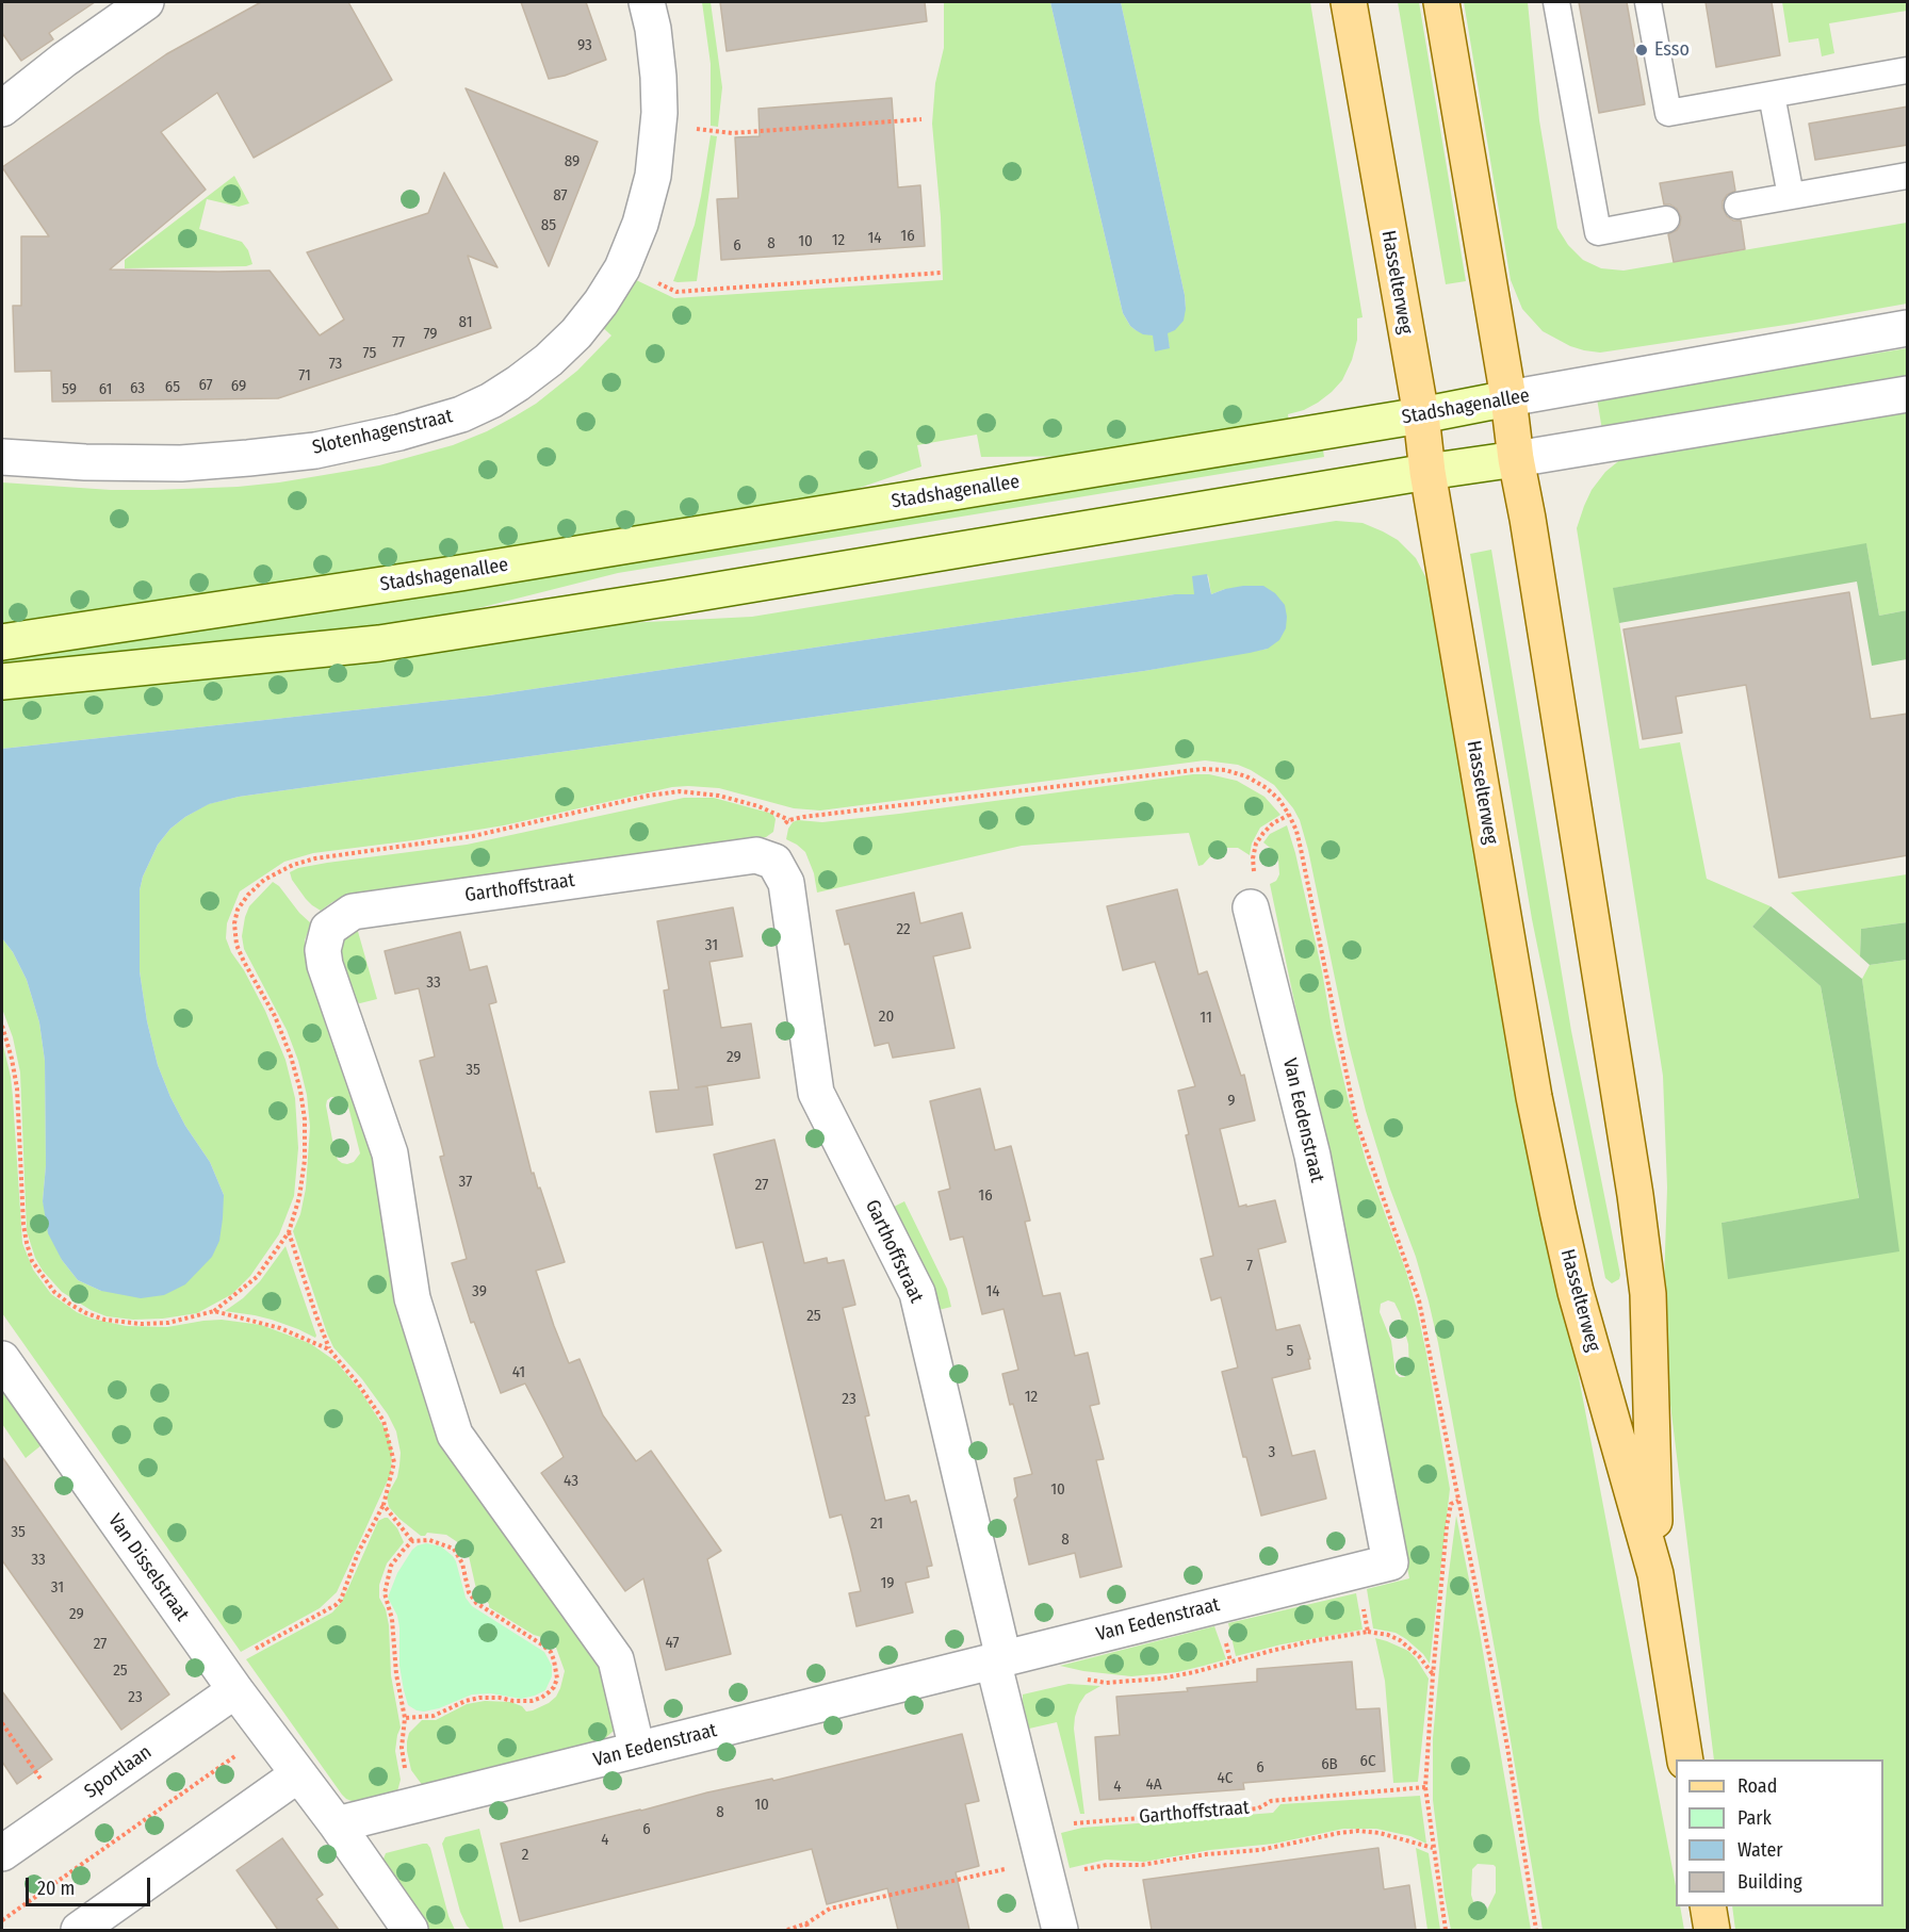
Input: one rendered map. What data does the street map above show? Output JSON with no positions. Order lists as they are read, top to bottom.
{
  "streets": {
    "main road": ["Hasselterweg", "Stadshagenallee"],
    "street": [
      "Slotenhagenstraat",
      "Garthoffstraat",
      "Van Eedenstraat",
      "Van Disselstraat",
      "Sportlaan"
    ]
  },
  "crossings": [
    ["Hasselterweg", "Stadshagenallee"],
    ["Garthoffstraat", "Van Eedenstraat"],
    ["Van Disselstraat", "Sportlaan"]
  ],
  "places": ["Esso"],
  "house_numbers": [
    "93",
    "89",
    "87",
    "85",
    "16",
    "14",
    "12",
    "10",
    "8",
    "6",
    "81",
    "79",
    "77",
    "75",
    "73",
    "71",
    "67",
    "69",
    "65",
    "63",
    "59",
    "61",
    "22",
    "31",
    "33",
    "20",
    "11",
    "29",
    "35",
    "9",
    "37",
    "27",
    "16",
    "7",
    "39",
    "14",
    "25",
    "5",
    "41",
    "12",
    "23",
    "3",
    "43",
    "10",
    "21",
    "35",
    "8",
    "33",
    "19",
    "31",
    "29",
    "47",
    "27",
    "25",
    "23",
    "6C",
    "6B",
    "6",
    "4C",
    "4A",
    "4",
    "10",
    "8",
    "6",
    "4",
    "2"
  ],
  "legend": [
    "Road",
    "Park",
    "Water",
    "Building"
  ],
  "scale_bar": "20 m"
}
